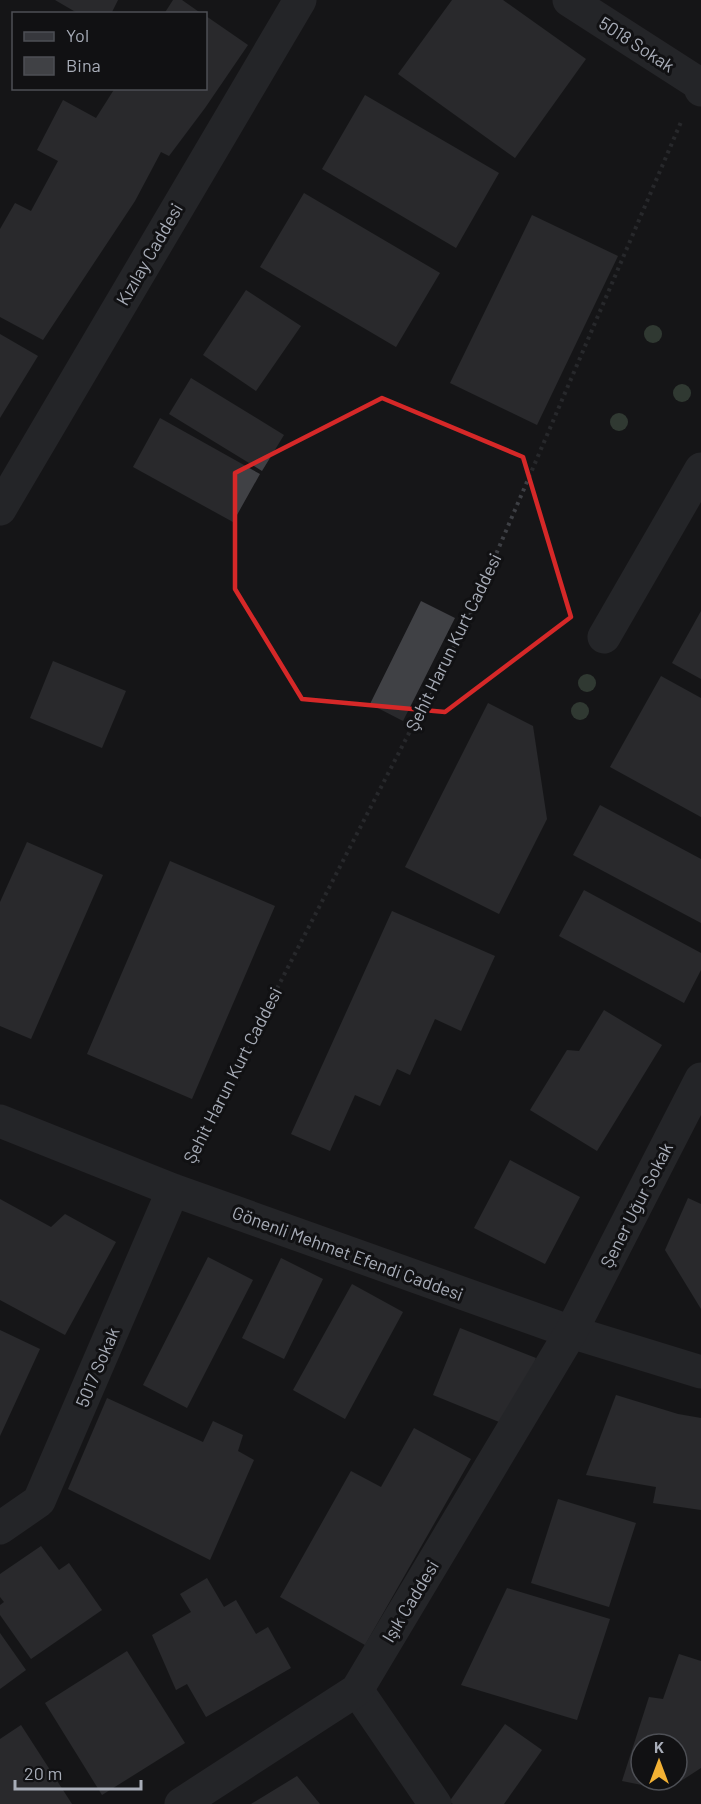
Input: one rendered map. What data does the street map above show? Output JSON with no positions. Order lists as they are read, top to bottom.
{
  "streets": {
    "street": [
      "5018 Sokak",
      "Kızılay Caddesi",
      "Şener Uğur Sokak",
      "Gönenli Mehmet Efendi Caddesi",
      "5017 Sokak",
      "Işık Caddesi"
    ],
    "path": ["Şehit Harun Kurt Caddesi"]
  },
  "crossings": [
    ["5018 Sokak", "Şehit Harun Kurt Caddesi"],
    ["Şehit Harun Kurt Caddesi", "Gönenli Mehmet Efendi Caddesi"],
    ["Şehit Harun Kurt Caddesi", "5017 Sokak"],
    ["Şener Uğur Sokak", "Gönenli Mehmet Efendi Caddesi"],
    ["Şener Uğur Sokak", "Işık Caddesi"],
    ["Gönenli Mehmet Efendi Caddesi", "5017 Sokak"],
    ["Gönenli Mehmet Efendi Caddesi", "Işık Caddesi"]
  ],
  "legend": ["Yol", "Bina"],
  "scale_bar": "20 m",
  "north": "top"
}
